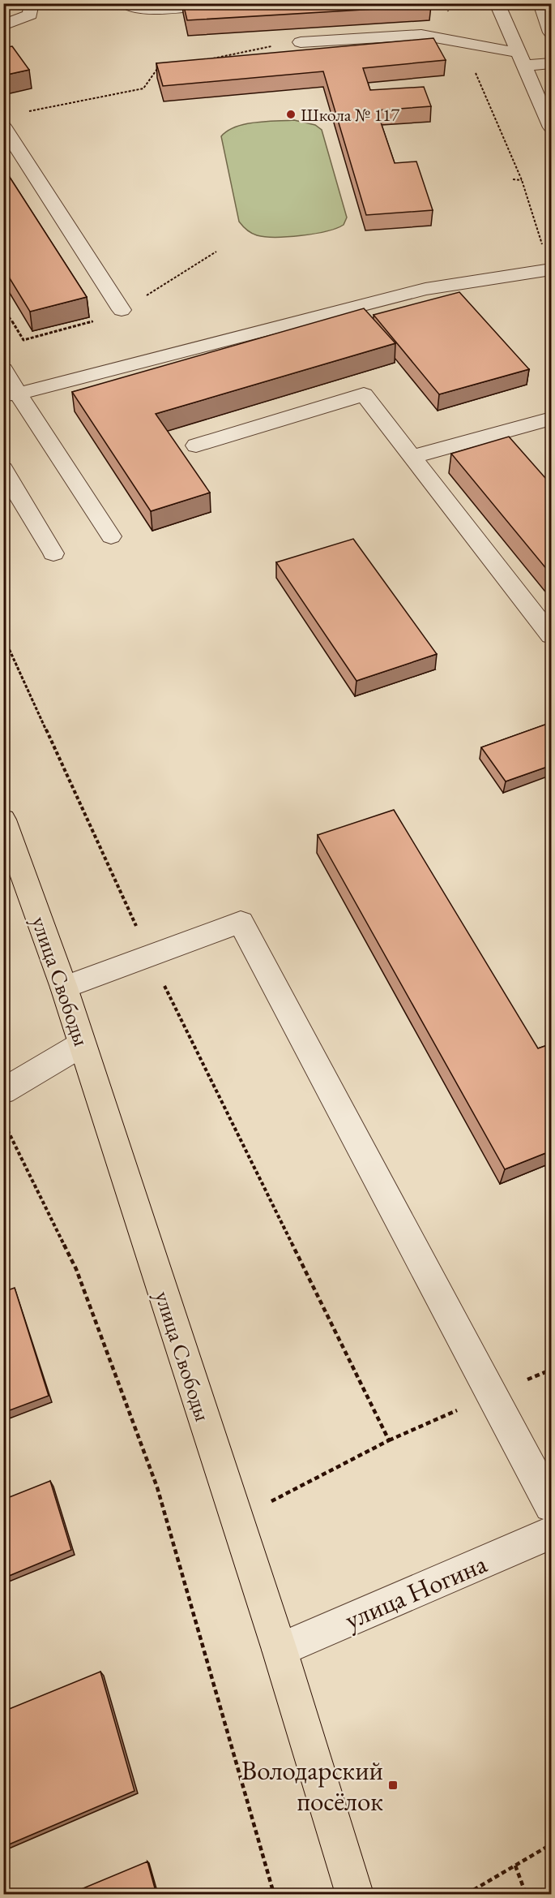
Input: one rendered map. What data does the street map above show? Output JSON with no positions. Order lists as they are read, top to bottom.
{
  "streets": {
    "main road": ["улица Свободы"],
    "street": ["улица Ногина"]
  },
  "crossings": [
    ["улица Свободы", "улица Ногина"]
  ],
  "places": {
    "other": ["Школа № 117"],
    "transit": ["Володарский посёлок"]
  }
}
